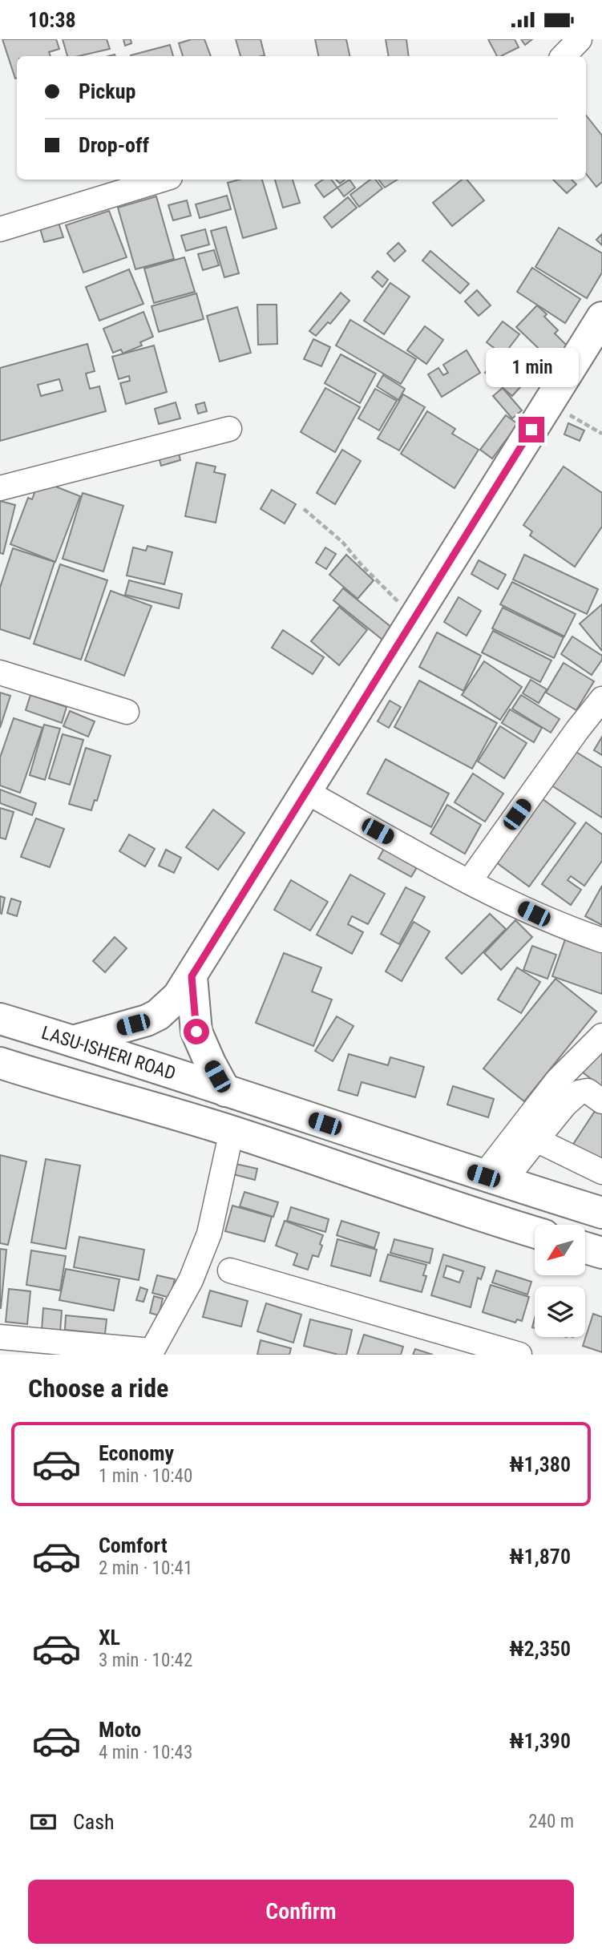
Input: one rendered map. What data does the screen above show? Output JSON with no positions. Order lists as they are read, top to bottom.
{
  "streets": {
    "main road": ["LASU-ISHERI ROAD"]
  },
  "north": "bottom left",
  "page": {
    "status": "10:38",
    "banner": ["Pickup", "Drop-off"],
    "bubble": "1 min",
    "heading": "Choose a ride",
    "list": [
      {
        "name": "Economy",
        "note": "1 min · 10:40",
        "value": "₦1,380"
      },
      {
        "name": "Comfort",
        "note": "2 min · 10:41",
        "value": "₦1,870"
      },
      {
        "name": "XL",
        "note": "3 min · 10:42",
        "value": "₦2,350"
      },
      {
        "name": "Moto",
        "note": "4 min · 10:43",
        "value": "₦1,390"
      }
    ],
    "pay": ["Cash", "240 m"],
    "buttons": "Confirm"
  }
}
